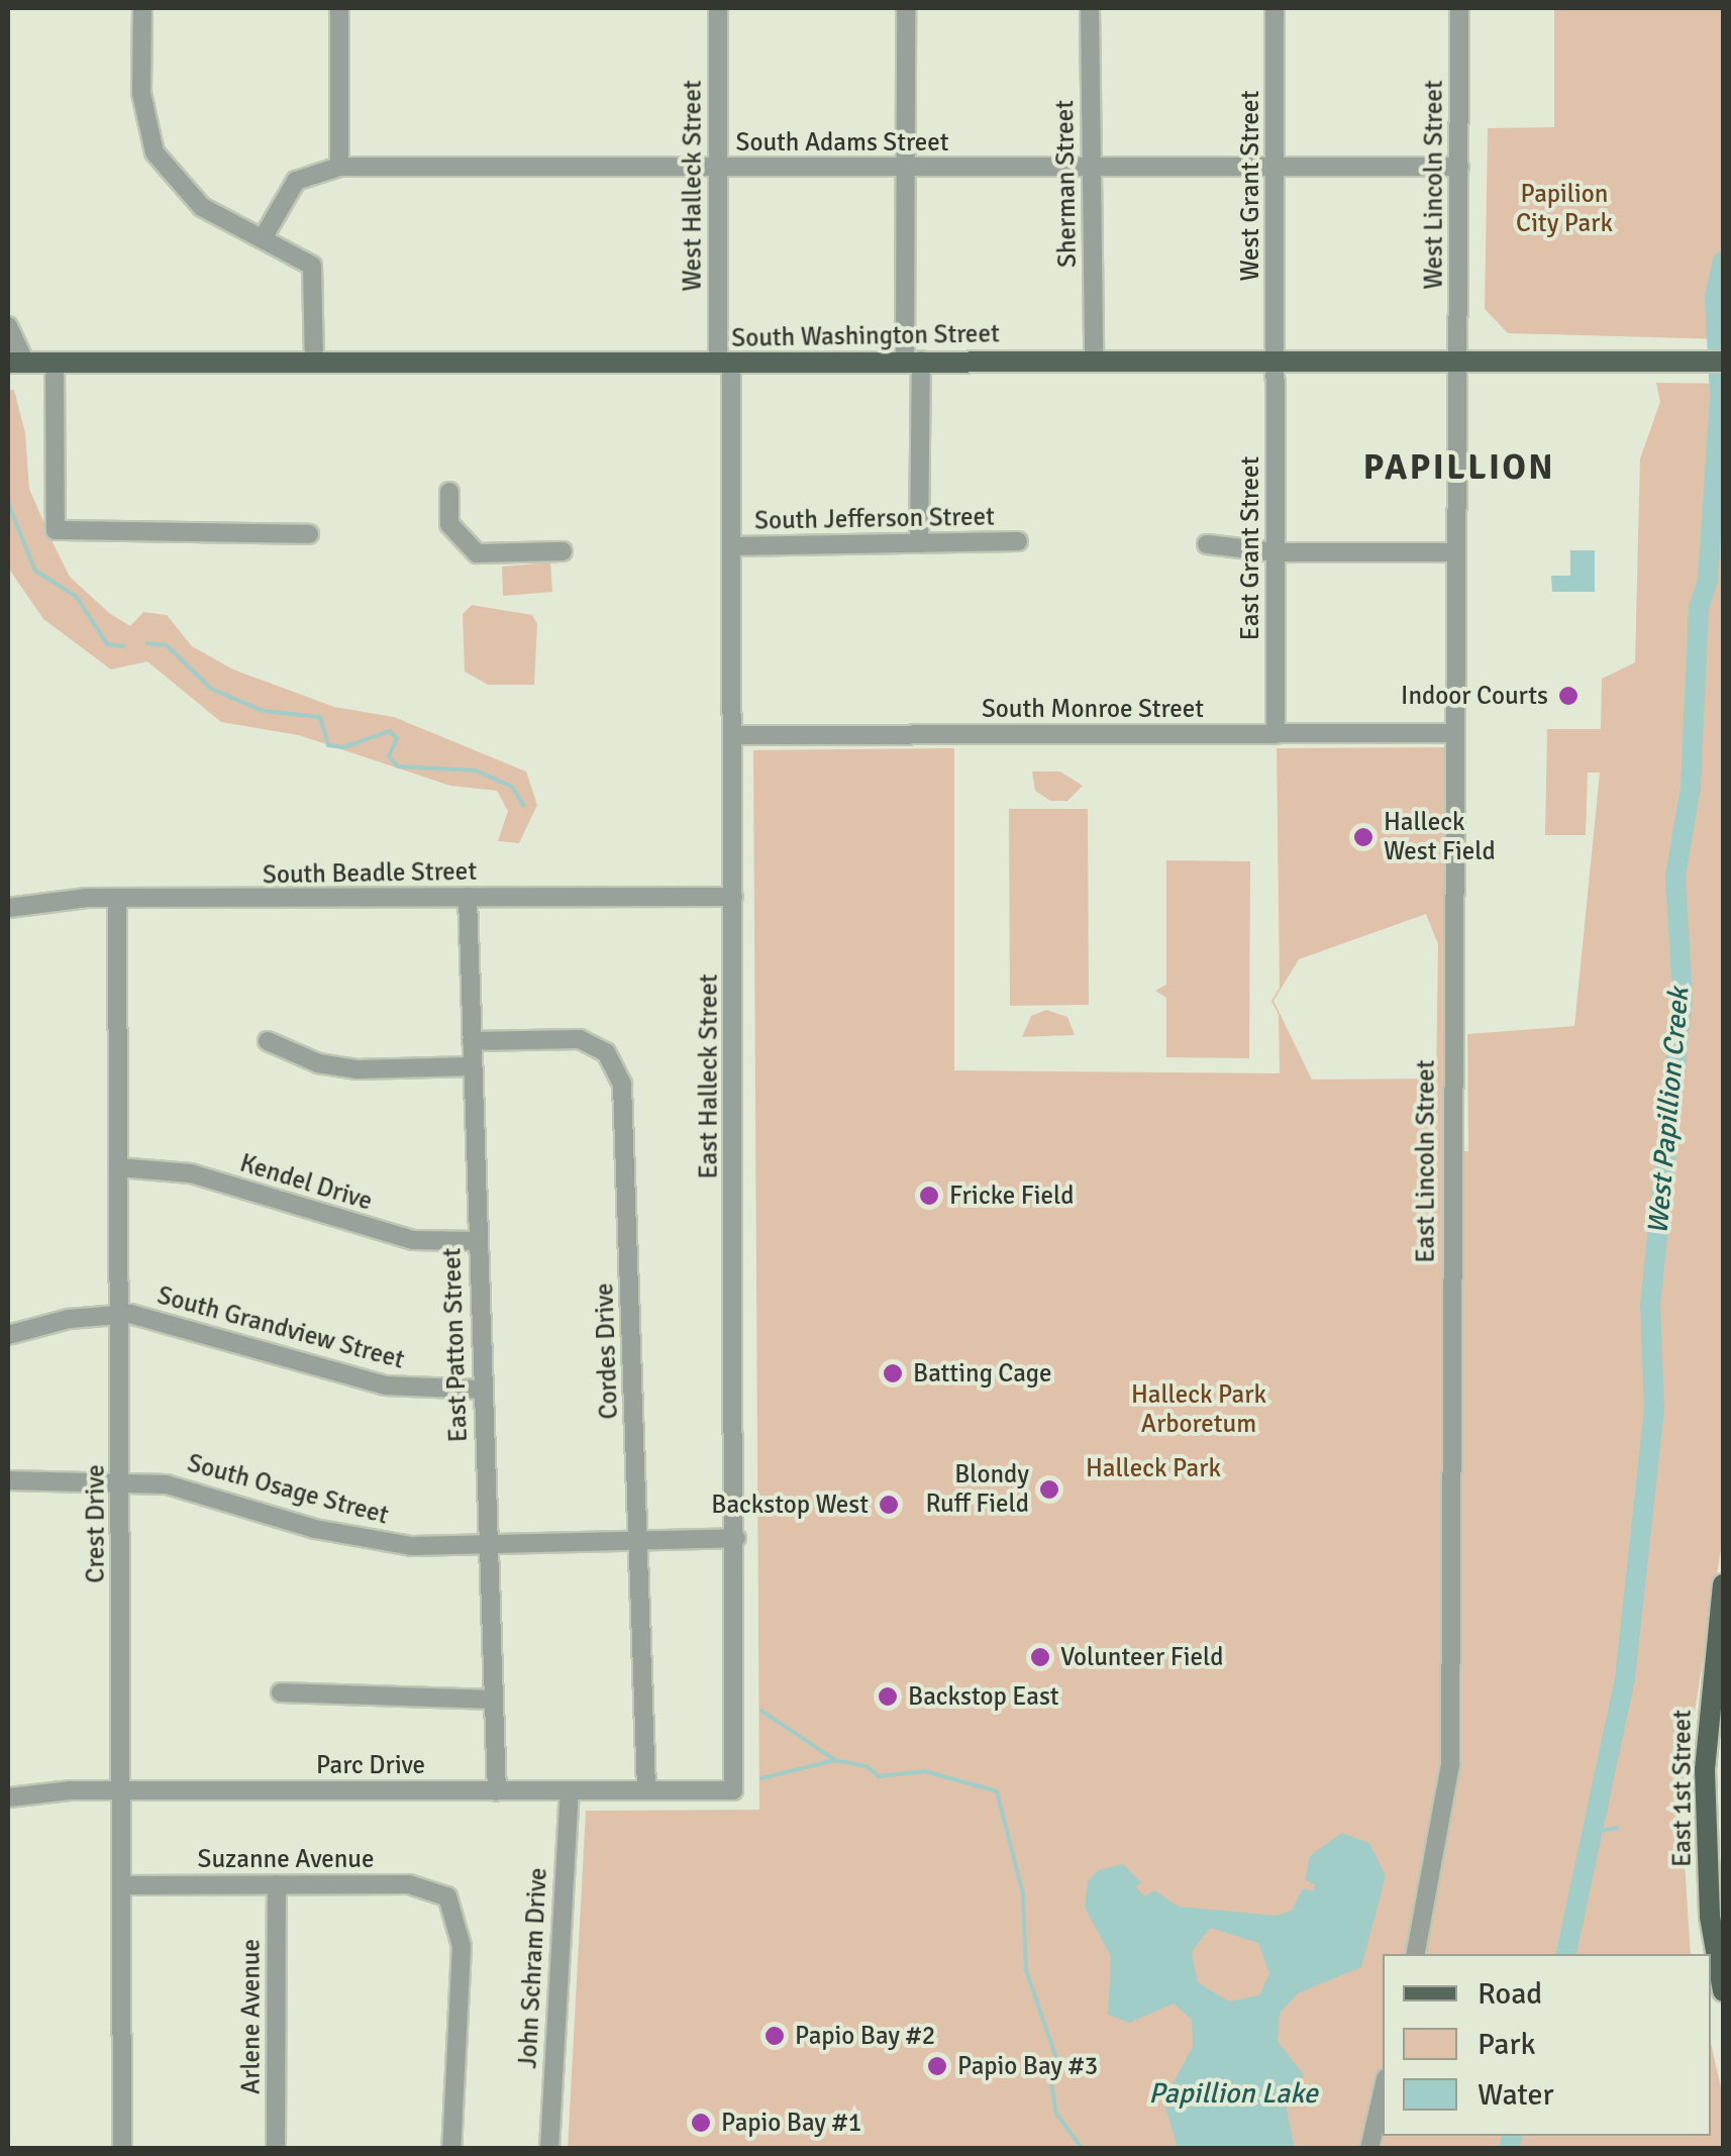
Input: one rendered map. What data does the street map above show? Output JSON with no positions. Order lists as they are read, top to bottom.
{
  "streets": {
    "main road": ["South Washington Street", "East 1st Street"],
    "street": [
      "South Adams Street",
      "Sherman Street",
      "West Lincoln Street",
      "West Halleck Street",
      "West Grant Street",
      "South Jefferson Street",
      "East Grant Street",
      "South Monroe Street",
      "South Beadle Street",
      "East Halleck Street",
      "East Lincoln Street",
      "Kendel Drive",
      "South Grandview Street",
      "East Patton Street",
      "Cordes Drive",
      "South Osage Street",
      "Crest Drive",
      "Parc Drive",
      "Suzanne Avenue",
      "John Schram Drive",
      "Arlene Avenue"
    ]
  },
  "crossings": [
    ["South Adams Street", "Sherman Street"],
    ["South Adams Street", "West Lincoln Street"],
    ["South Adams Street", "West Halleck Street"],
    ["South Adams Street", "West Grant Street"],
    ["Sherman Street", "South Washington Street"],
    ["West Lincoln Street", "South Washington Street"],
    ["West Lincoln Street", "East Lincoln Street"],
    ["West Halleck Street", "South Washington Street"],
    ["West Halleck Street", "East Halleck Street"],
    ["West Grant Street", "South Washington Street"],
    ["West Grant Street", "East Grant Street"],
    ["South Washington Street", "East Grant Street"],
    ["South Washington Street", "East Halleck Street"],
    ["South Washington Street", "East Lincoln Street"],
    ["South Jefferson Street", "East Halleck Street"],
    ["East Grant Street", "South Monroe Street"],
    ["South Monroe Street", "East Halleck Street"],
    ["South Monroe Street", "East Lincoln Street"],
    ["South Beadle Street", "East Halleck Street"],
    ["South Beadle Street", "East Patton Street"],
    ["South Beadle Street", "Crest Drive"],
    ["East Halleck Street", "South Osage Street"],
    ["East Halleck Street", "Parc Drive"],
    ["Kendel Drive", "East Patton Street"],
    ["Kendel Drive", "Crest Drive"],
    ["South Grandview Street", "East Patton Street"],
    ["South Grandview Street", "Crest Drive"],
    ["East Patton Street", "Cordes Drive"],
    ["East Patton Street", "South Osage Street"],
    ["East Patton Street", "Parc Drive"],
    ["Cordes Drive", "South Osage Street"],
    ["Cordes Drive", "Parc Drive"],
    ["South Osage Street", "Crest Drive"],
    ["Crest Drive", "Parc Drive"],
    ["Crest Drive", "Suzanne Avenue"],
    ["Parc Drive", "John Schram Drive"],
    ["Suzanne Avenue", "Arlene Avenue"]
  ],
  "districts": ["PAPILLION"],
  "water": ["West Papillion Creek", "Papillion Lake"],
  "parks": ["Papilion City Park", "Halleck Park Arboretum", "Halleck Park"],
  "places": [
    "Indoor Courts",
    "Halleck West Field",
    "Fricke Field",
    "Batting Cage",
    "Blondy Ruff Field",
    "Backstop West",
    "Volunteer Field",
    "Backstop East",
    "Papio Bay #2",
    "Papio Bay #3",
    "Papio Bay #1"
  ],
  "legend": ["Road", "Park", "Water"]
}
